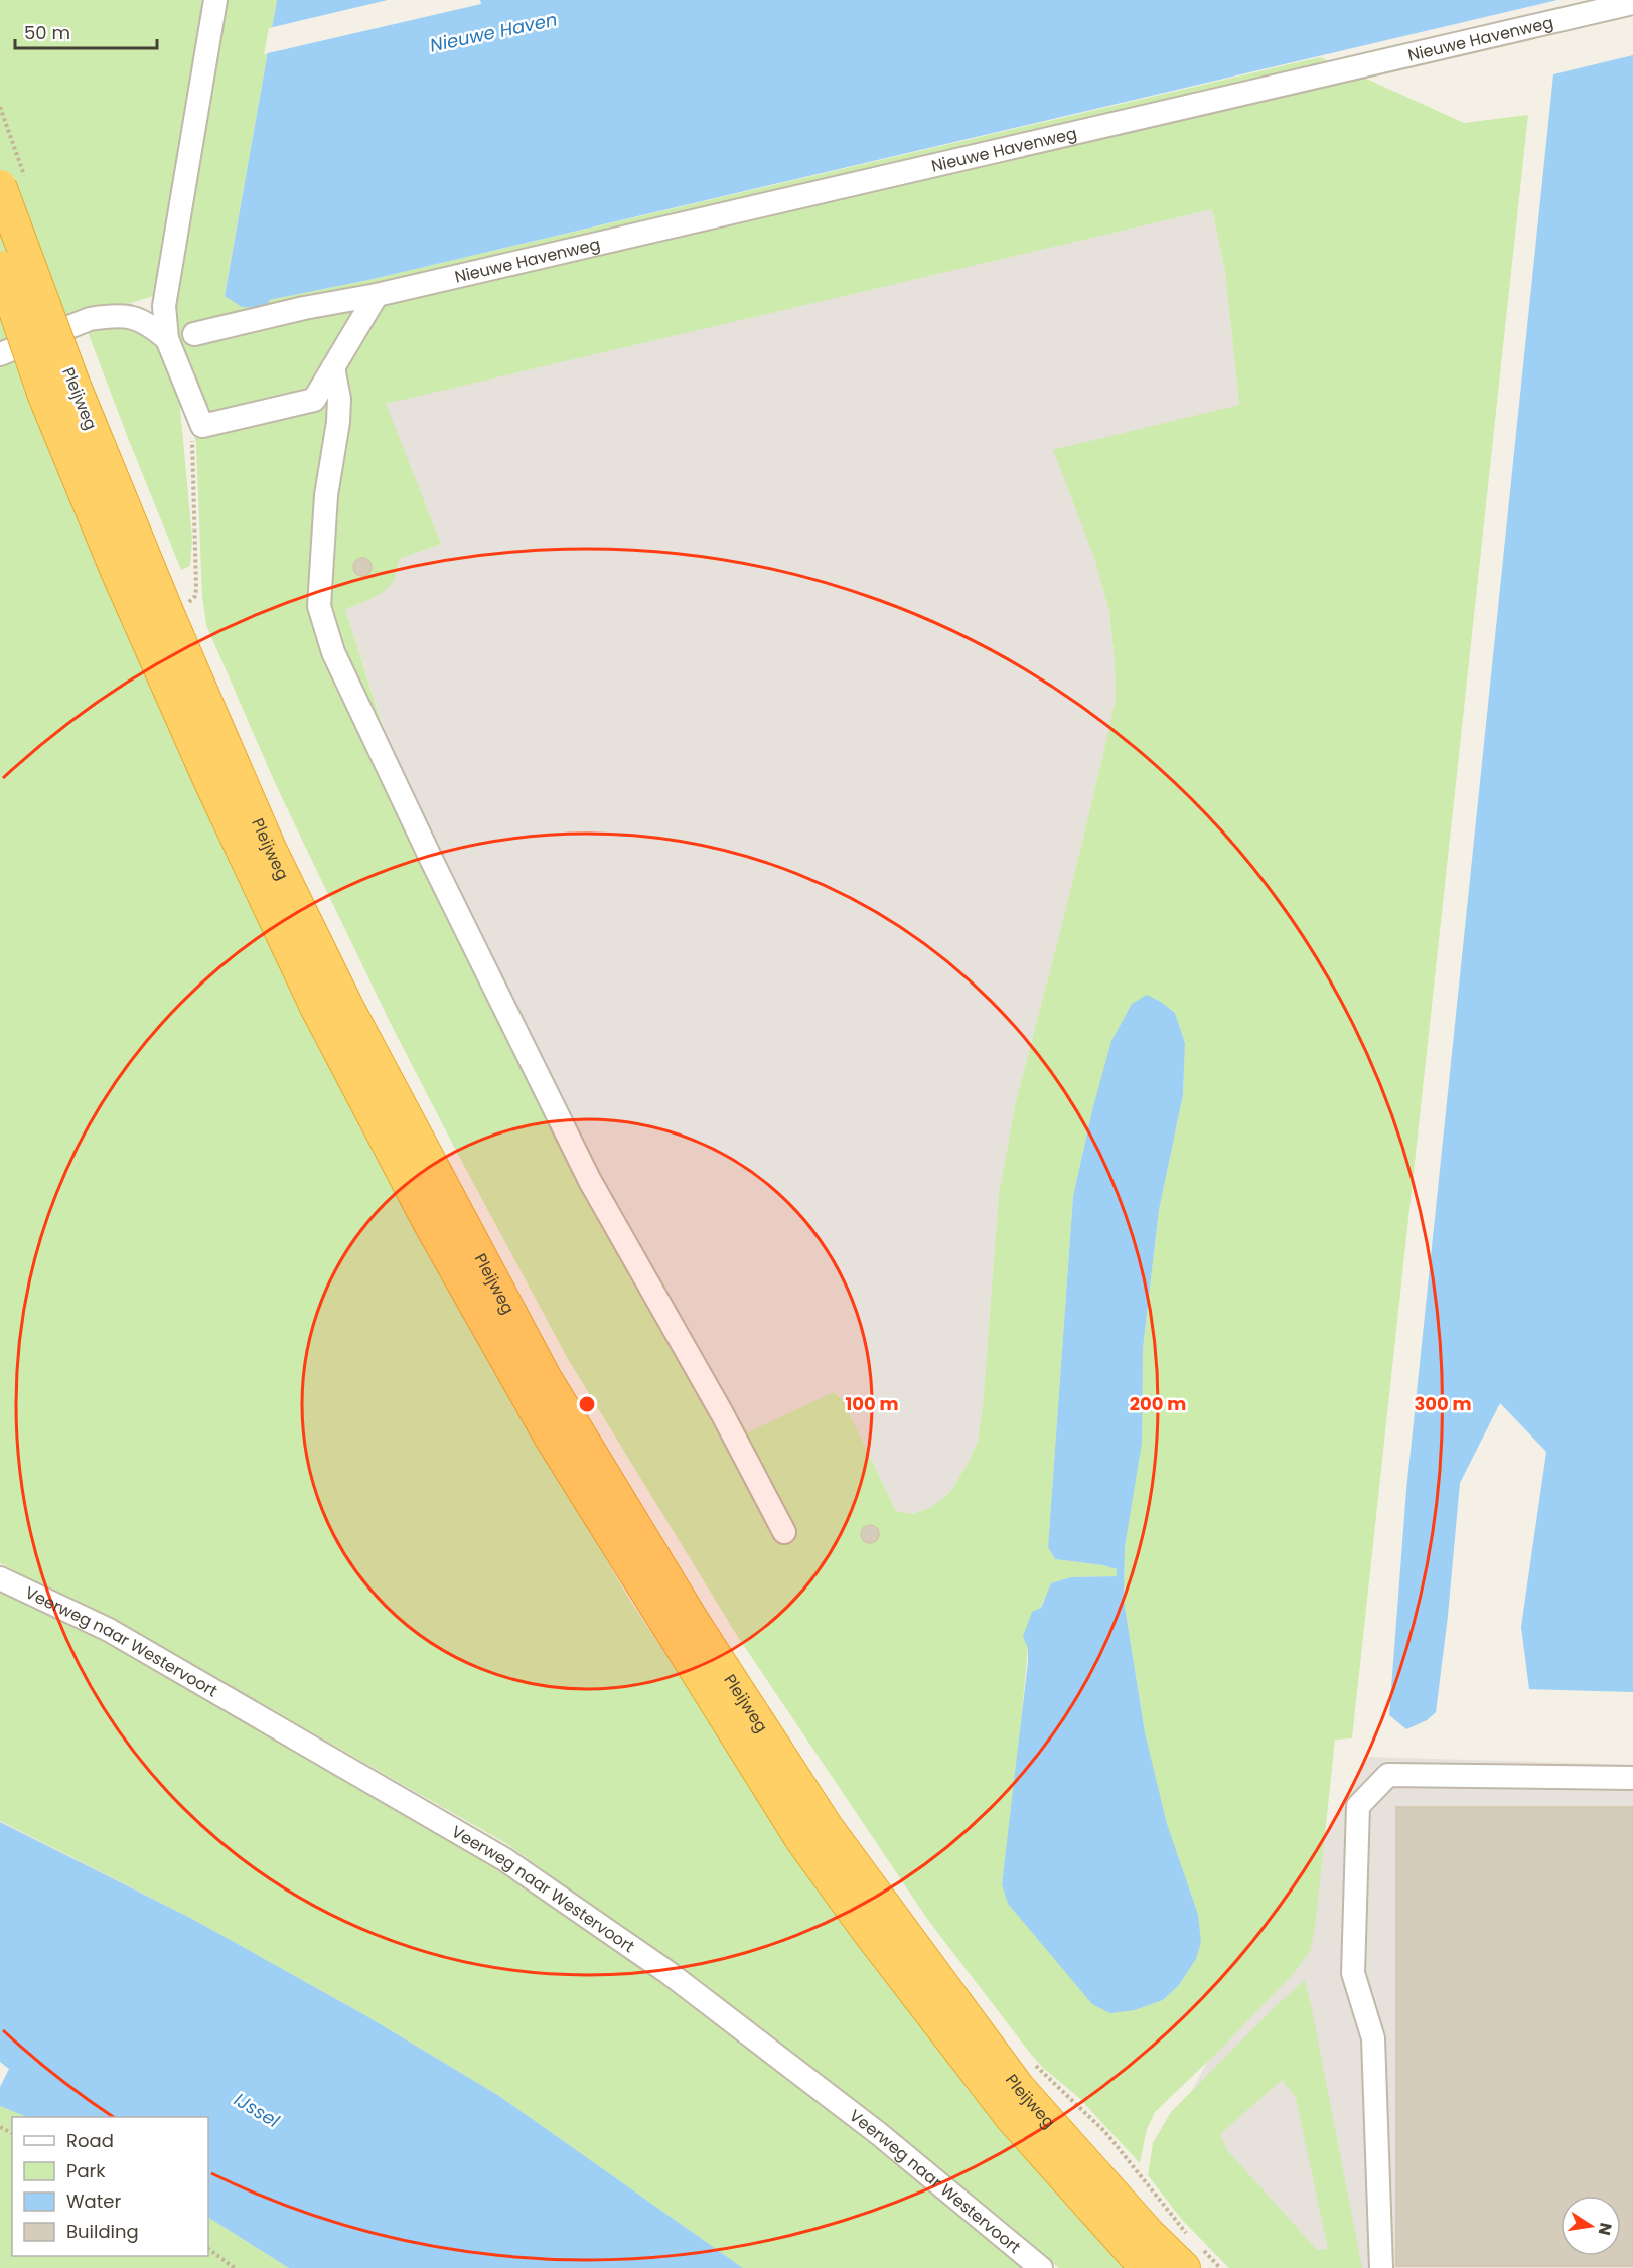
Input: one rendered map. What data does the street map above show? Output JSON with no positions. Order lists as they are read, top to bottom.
{
  "streets": {
    "highway": ["Pleijweg"],
    "street": ["Nieuwe Havenweg", "Veerweg naar Westervoort"]
  },
  "water": ["Nieuwe Haven", "IJssel"],
  "legend": [
    "Road",
    "Park",
    "Water",
    "Building"
  ],
  "scale_bar": "50 m",
  "north": "right",
  "rings": ["100 m", "200 m", "300 m"]
}
